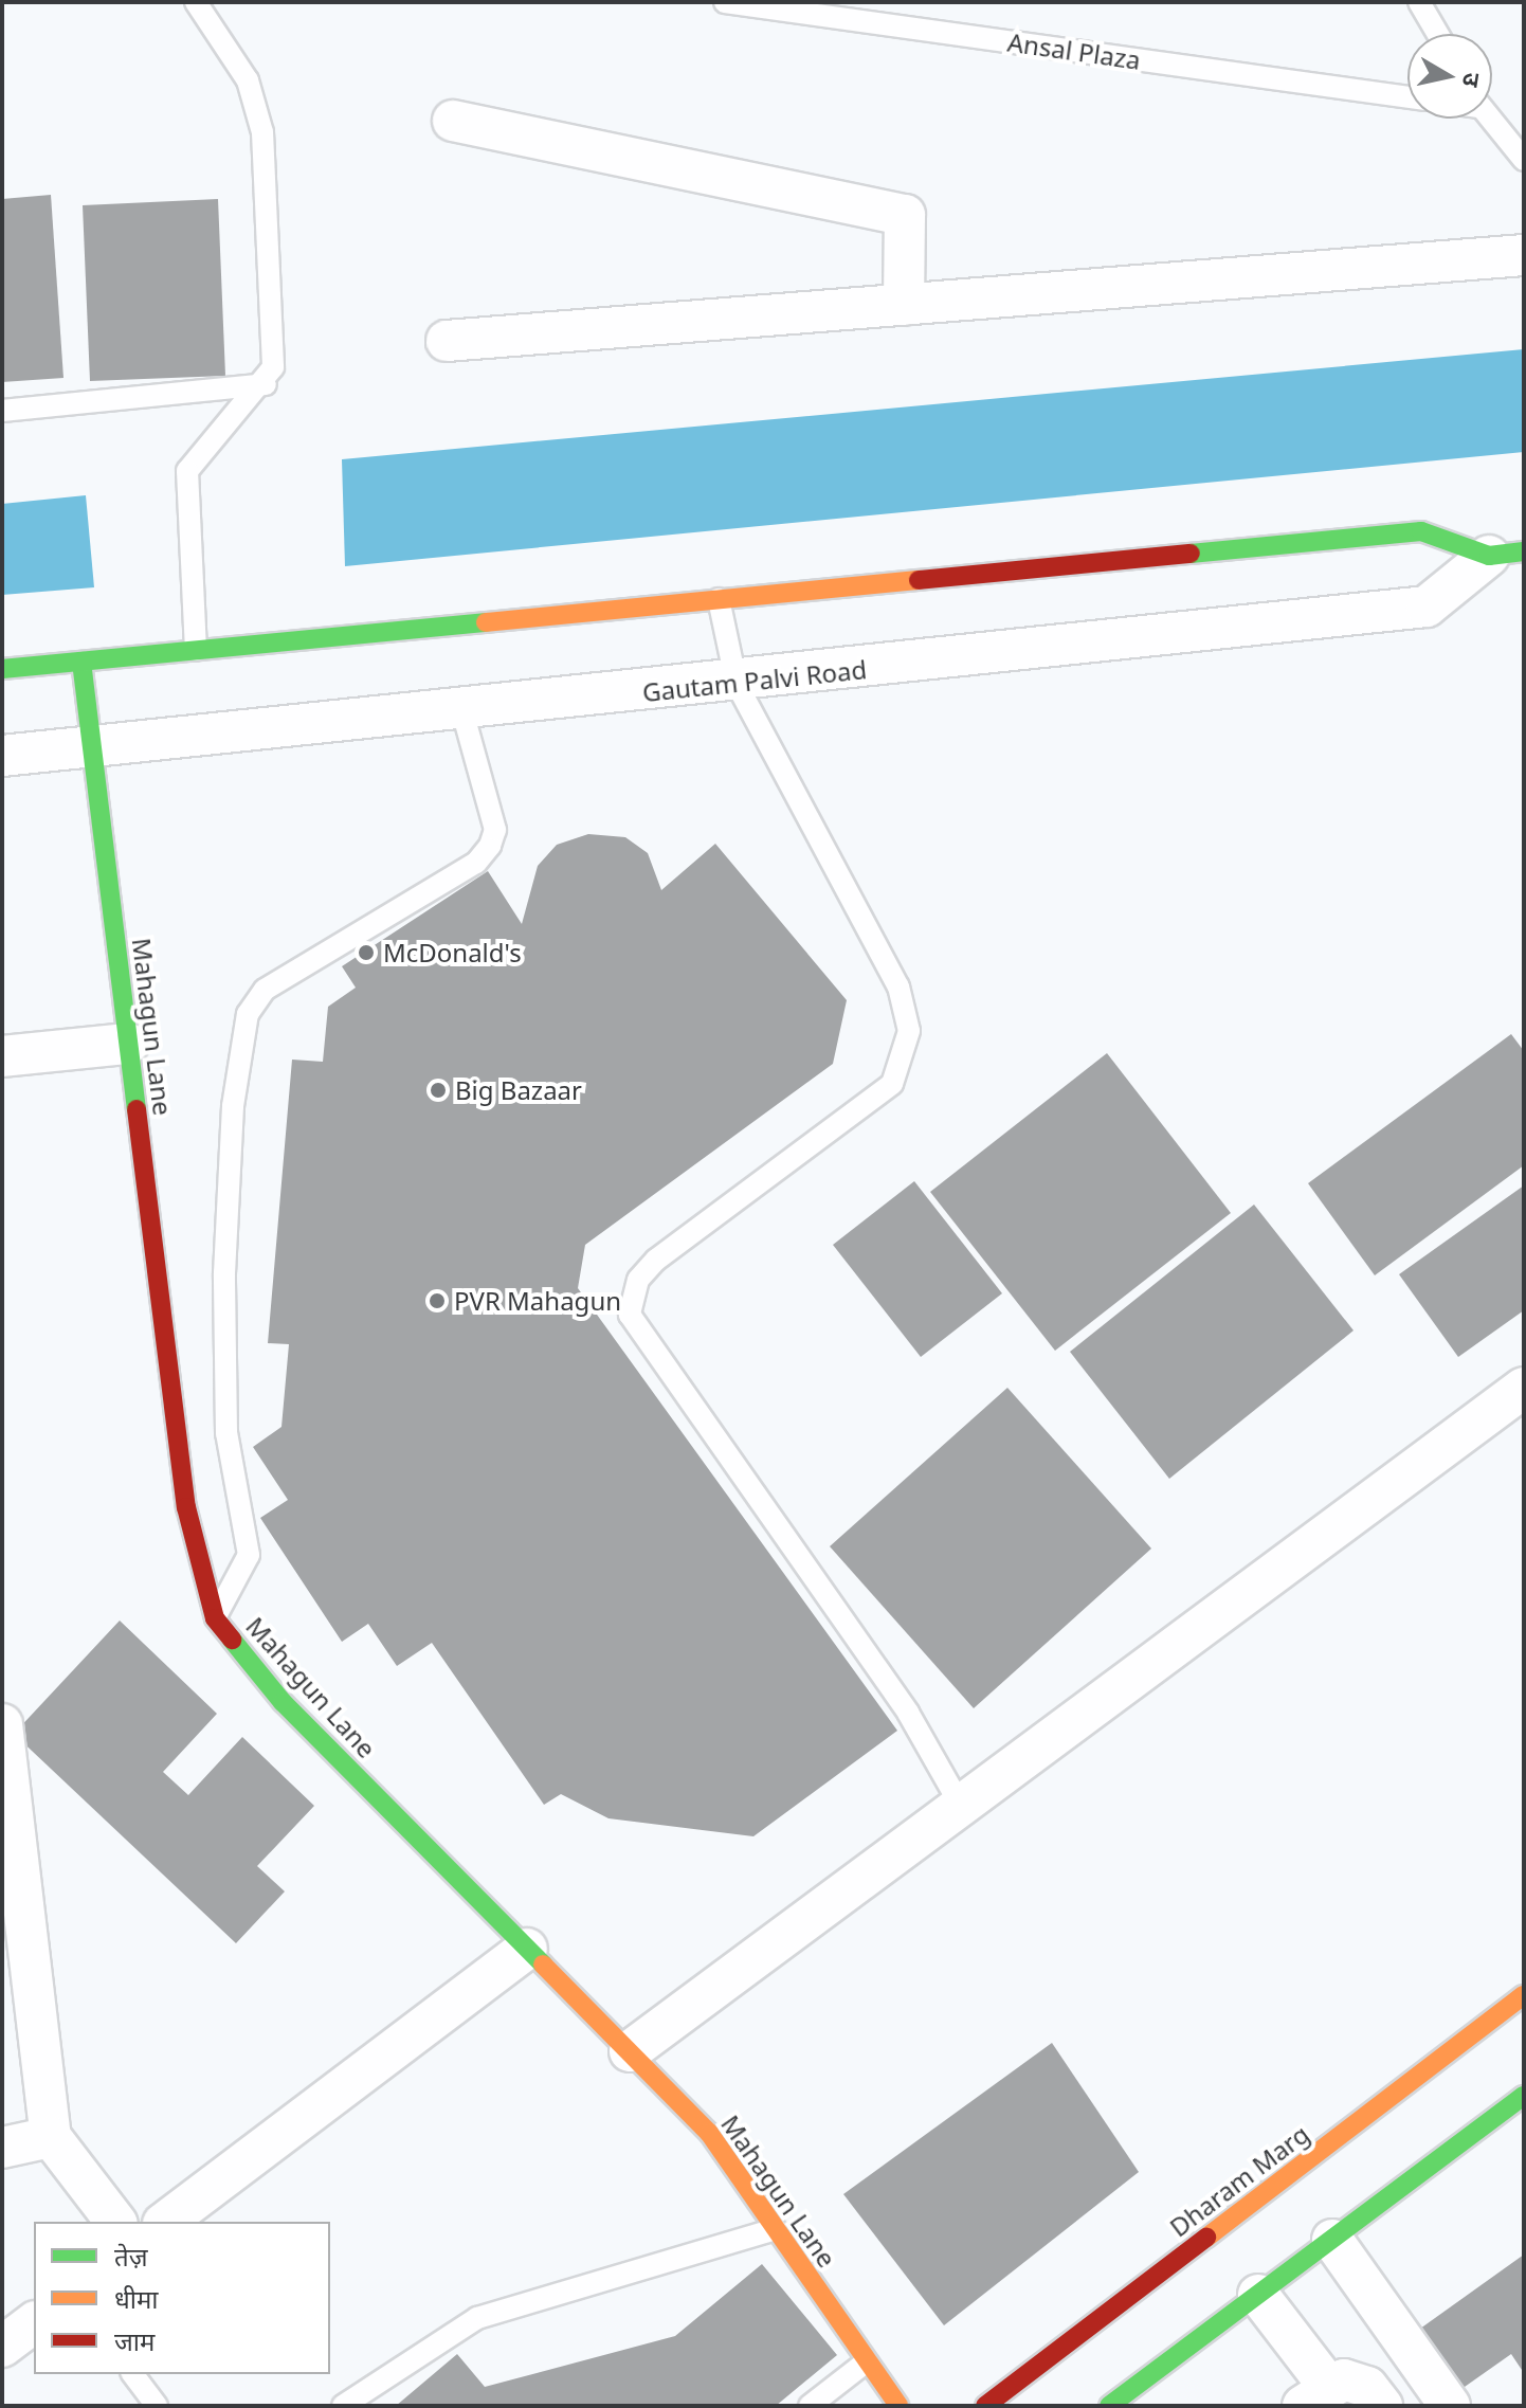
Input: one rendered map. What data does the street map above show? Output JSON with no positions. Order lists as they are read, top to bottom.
{
  "streets": {
    "street": ["Gautam Palvi Road", "Mahagun Lane", "Dharam Marg"],
    "lane": ["Ansal Plaza"]
  },
  "crossings": [
    ["Gautam Palvi Road", "Mahagun Lane"]
  ],
  "places": ["McDonald's", "Big Bazaar", "PVR Mahagun"],
  "legend": ["तेज़", "धीमा", "जाम"],
  "north": "right"
}
